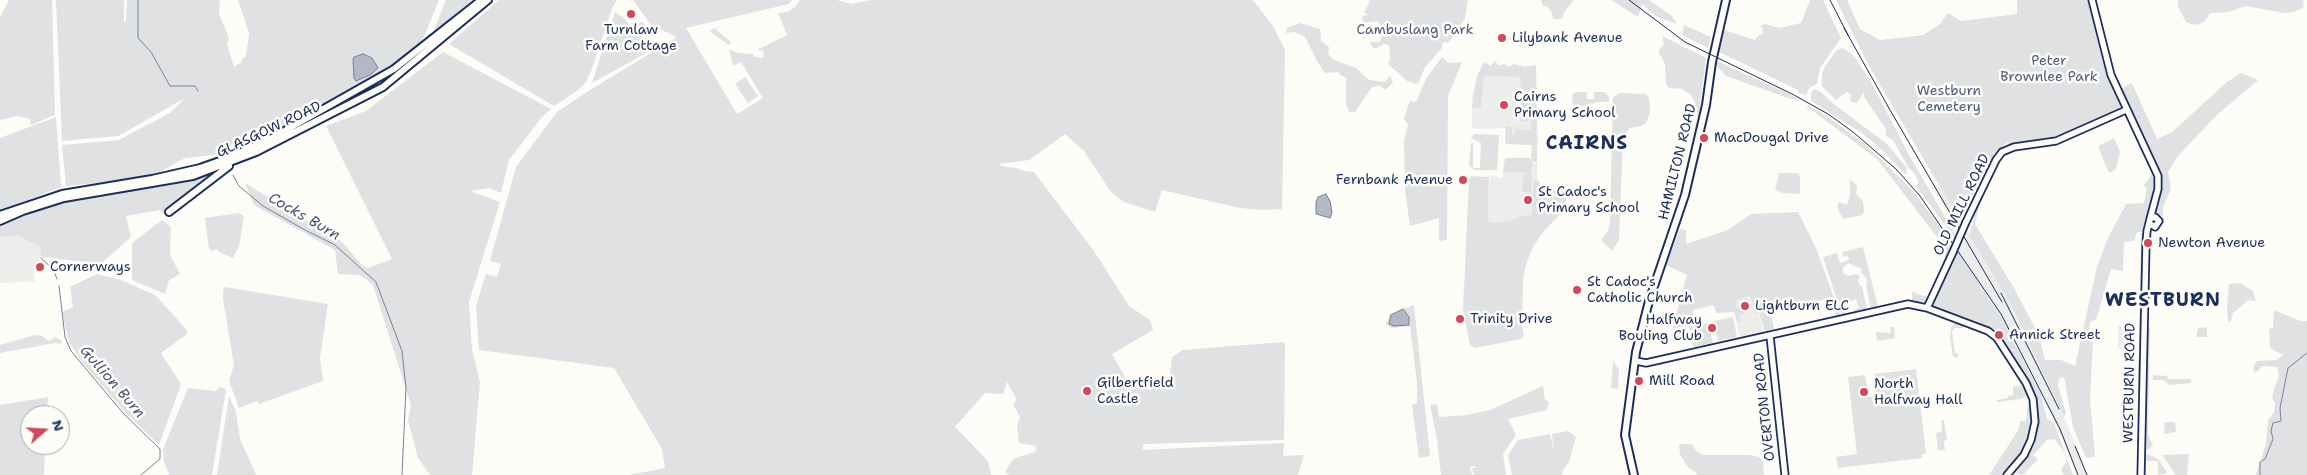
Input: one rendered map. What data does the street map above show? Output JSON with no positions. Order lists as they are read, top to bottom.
{
  "streets": {
    "main road": ["GLASGOW ROAD", "HAMILTON ROAD"],
    "street": ["OLD MILL ROAD", "WESTBURN ROAD", "OVERTON ROAD"]
  },
  "crossings": [
    ["OLD MILL ROAD", "WESTBURN ROAD"]
  ],
  "districts": ["CAIRNS", "WESTBURN"],
  "water": ["Cocks Burn", "Gullion Burn"],
  "parks": ["Cambuslang Park", "Peter Brownlee Park", "Westburn Cemetery"],
  "places": [
    "Turnlaw Farm Cottage",
    "Lilybank Avenue",
    "Cairns Primary School",
    "MacDougal Drive",
    "Fernbank Avenue",
    "St Cadoc's Primary School",
    "Newton Avenue",
    "Cornerways",
    "St Cadoc's Catholic Church",
    "Lightburn ELC",
    "Trinity Drive",
    "Halfway Bouling Club",
    "Annick Street",
    "Mill Road",
    "Gilbertfield Castle",
    "North Halfway Hall"
  ],
  "north": "right"
}
